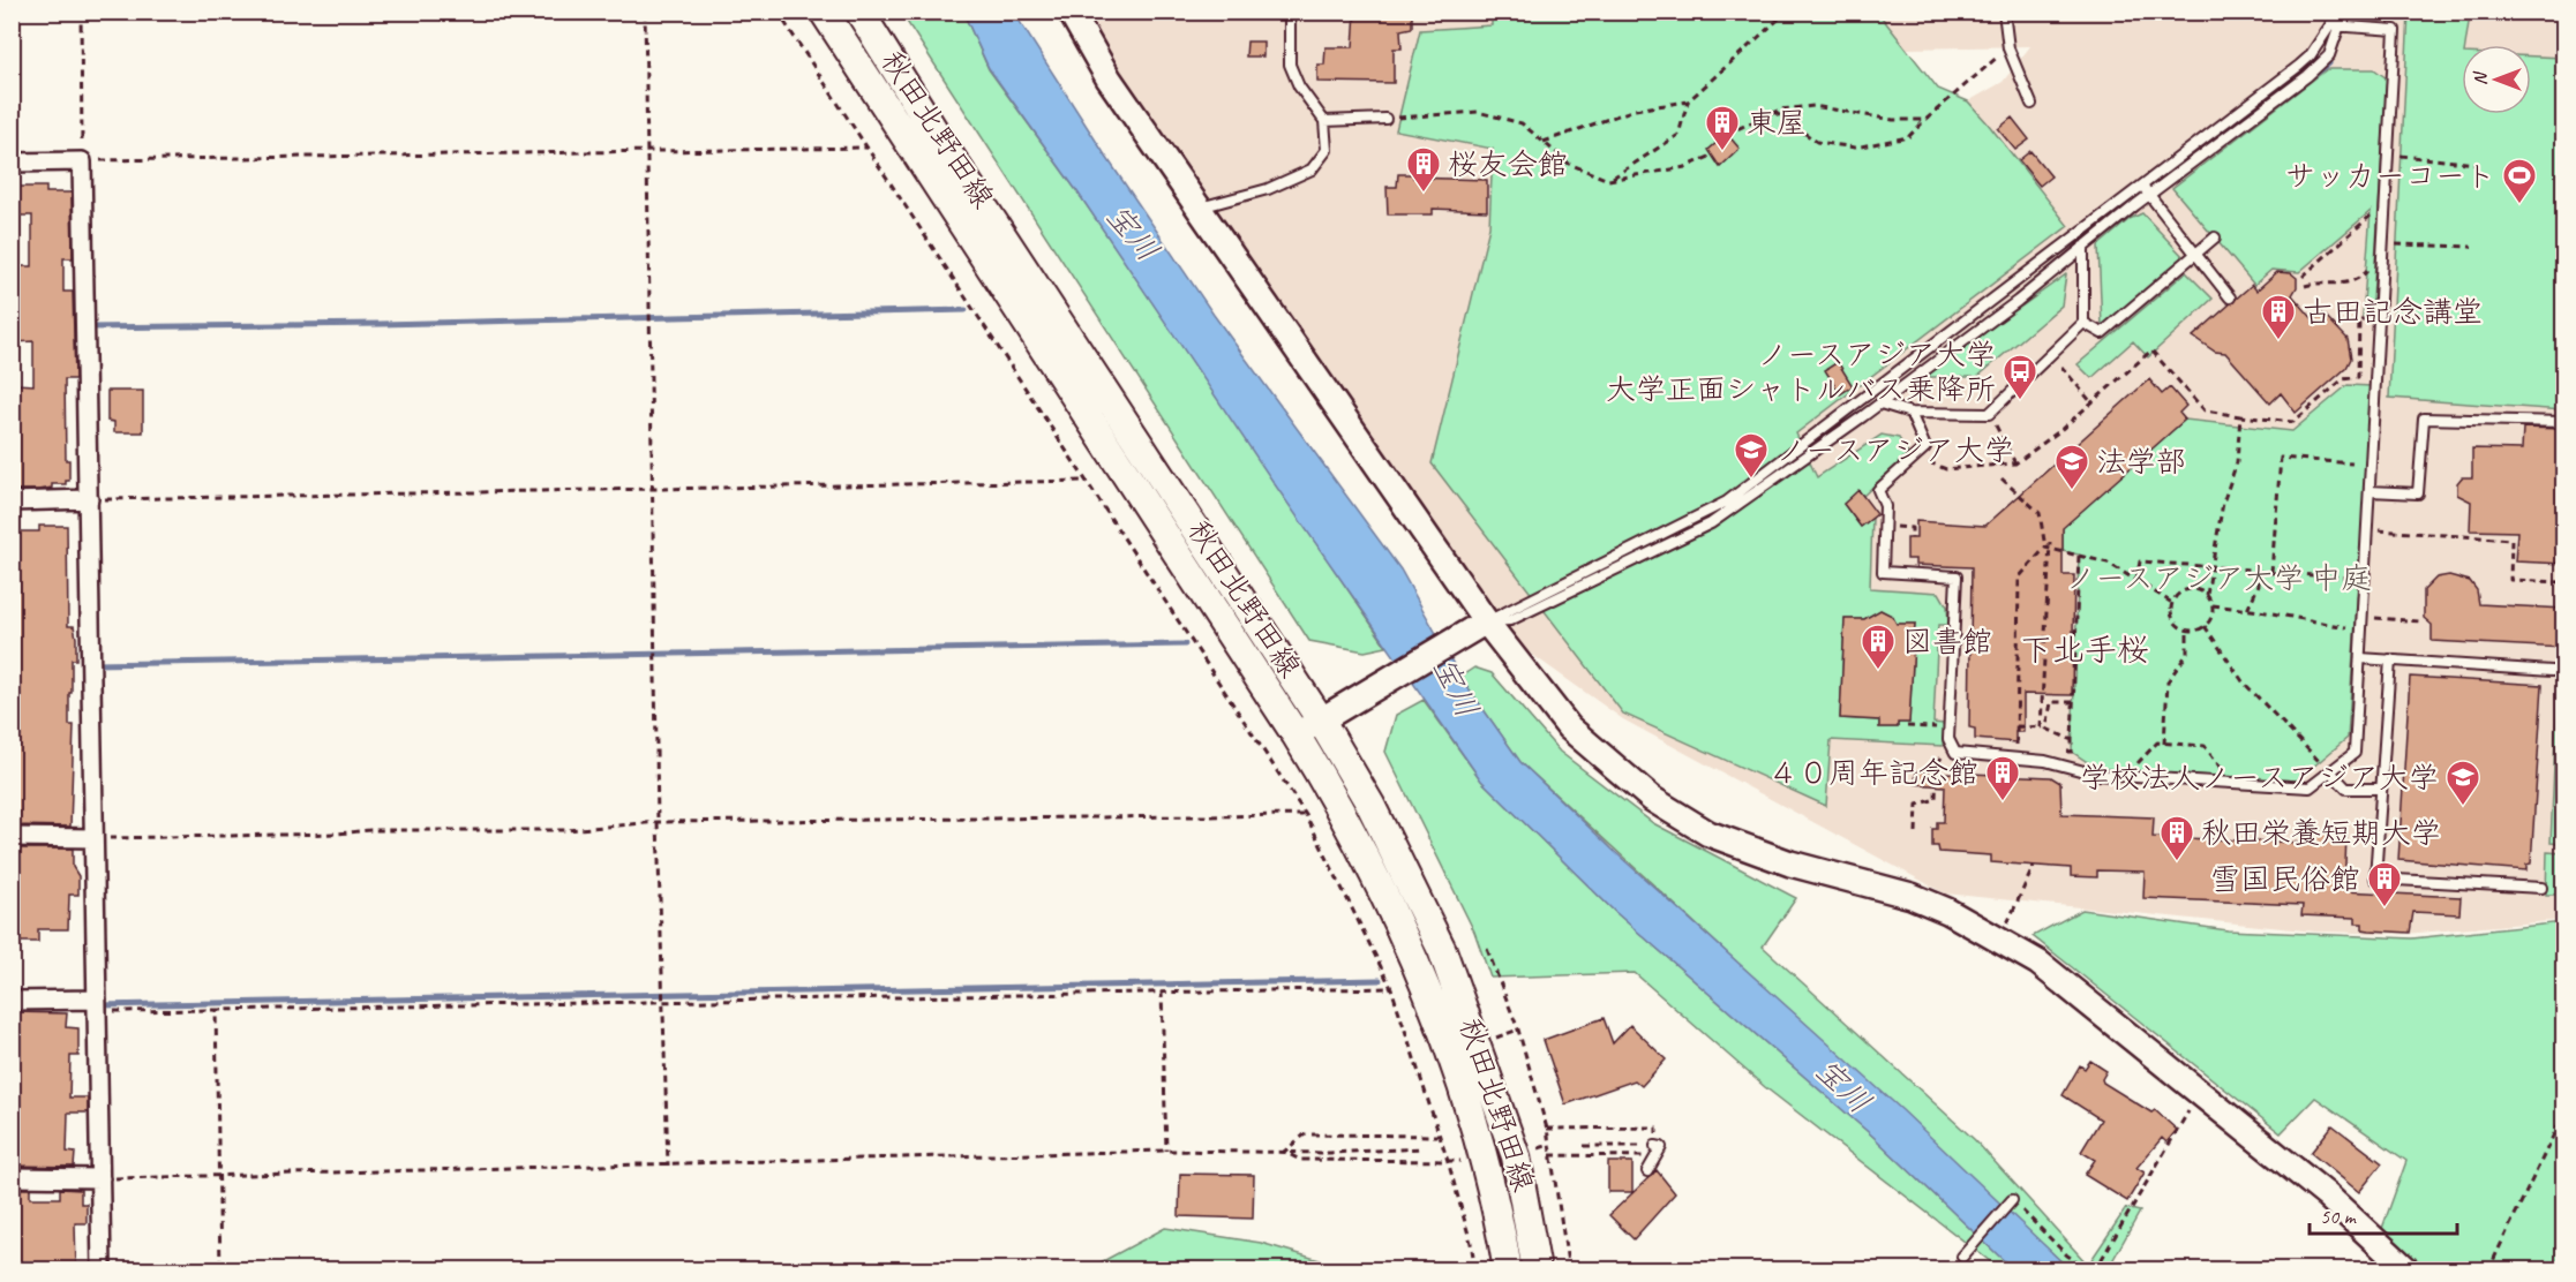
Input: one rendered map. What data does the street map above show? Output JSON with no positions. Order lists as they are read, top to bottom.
{
  "streets": {
    "main road": ["秋田北野田線"]
  },
  "districts": ["下北手桜"],
  "water": ["宝川"],
  "parks": ["ノースアジア大学 中庭"],
  "places": {
    "building": [
      "東屋",
      "桜友会館",
      "古田記念講堂",
      "図書館",
      "４０周年記念館",
      "秋田栄養短期大学",
      "雪国民俗館"
    ],
    "sports": ["サッカーコート"],
    "bus stop": ["ノースアジア大学 大学正面シャトルバス乗降所"],
    "school or university": ["ノースアジア大学", "法学部", "学校法人ノースアジア大学"]
  },
  "scale_bar": "50 m",
  "north": "left"
}
